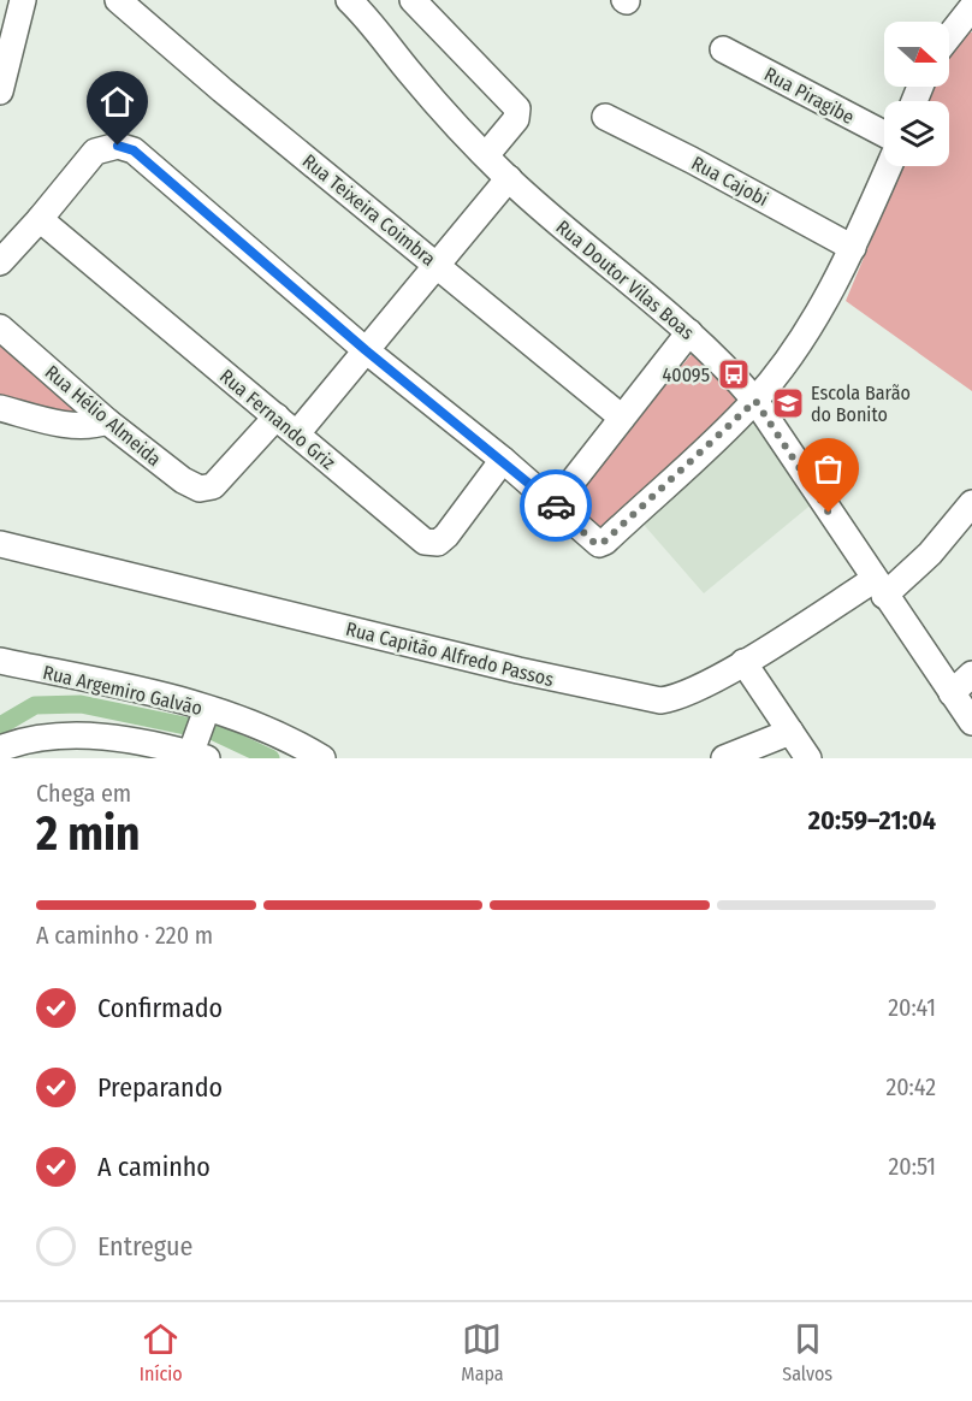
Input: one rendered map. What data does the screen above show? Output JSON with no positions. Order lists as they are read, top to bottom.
{
  "streets": {
    "street": [
      "Rua Piragibe",
      "Rua Cajobi",
      "Rua Teixeira Coimbra",
      "Rua Doutor Vilas Boas",
      "Rua Hélio Almeida",
      "Rua Fernando Griz",
      "Rua Capitão Alfredo Passos",
      "Rua Argemiro Galvão"
    ]
  },
  "crossings": [
    ["Rua Doutor Vilas Boas", "Rua Capitão Alfredo Passos"],
    ["Rua Hélio Almeida", "Rua Fernando Griz"]
  ],
  "places": {
    "bus stop": ["40095"],
    "school or university": ["Escola Barão do Bonito"]
  },
  "north": "right",
  "page": {
    "heading": ["2 min", "Chega em", "20:59–21:04"],
    "bar": "A caminho · 220 m",
    "list": [
      ["Confirmado", "20:41"],
      ["Preparando", "20:42"],
      ["A caminho", "20:51"],
      "Entregue"
    ],
    "tabs": ["Início", "Mapa", "Salvos"]
  }
}
